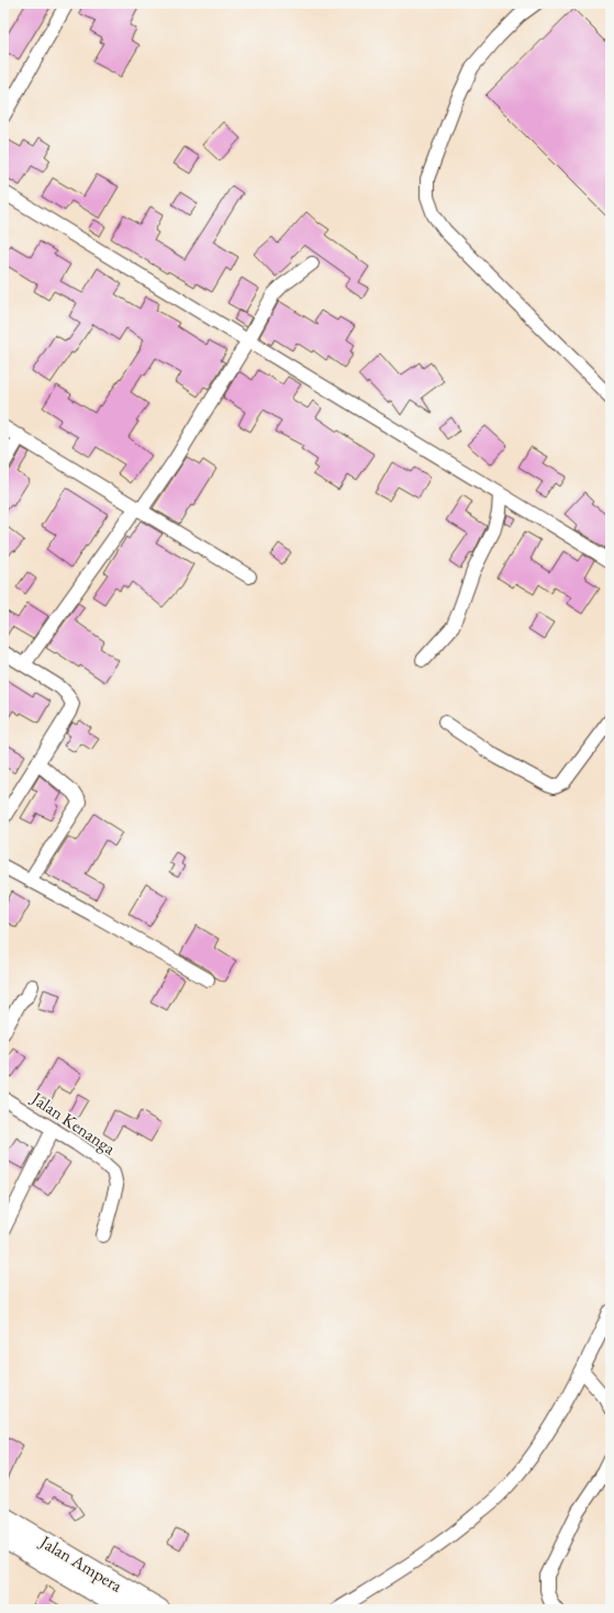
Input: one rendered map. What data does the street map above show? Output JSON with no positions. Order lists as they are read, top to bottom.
{
  "streets": {
    "main road": ["Jalan Ampera"],
    "street": ["Jalan Kenanga"]
  }
}
